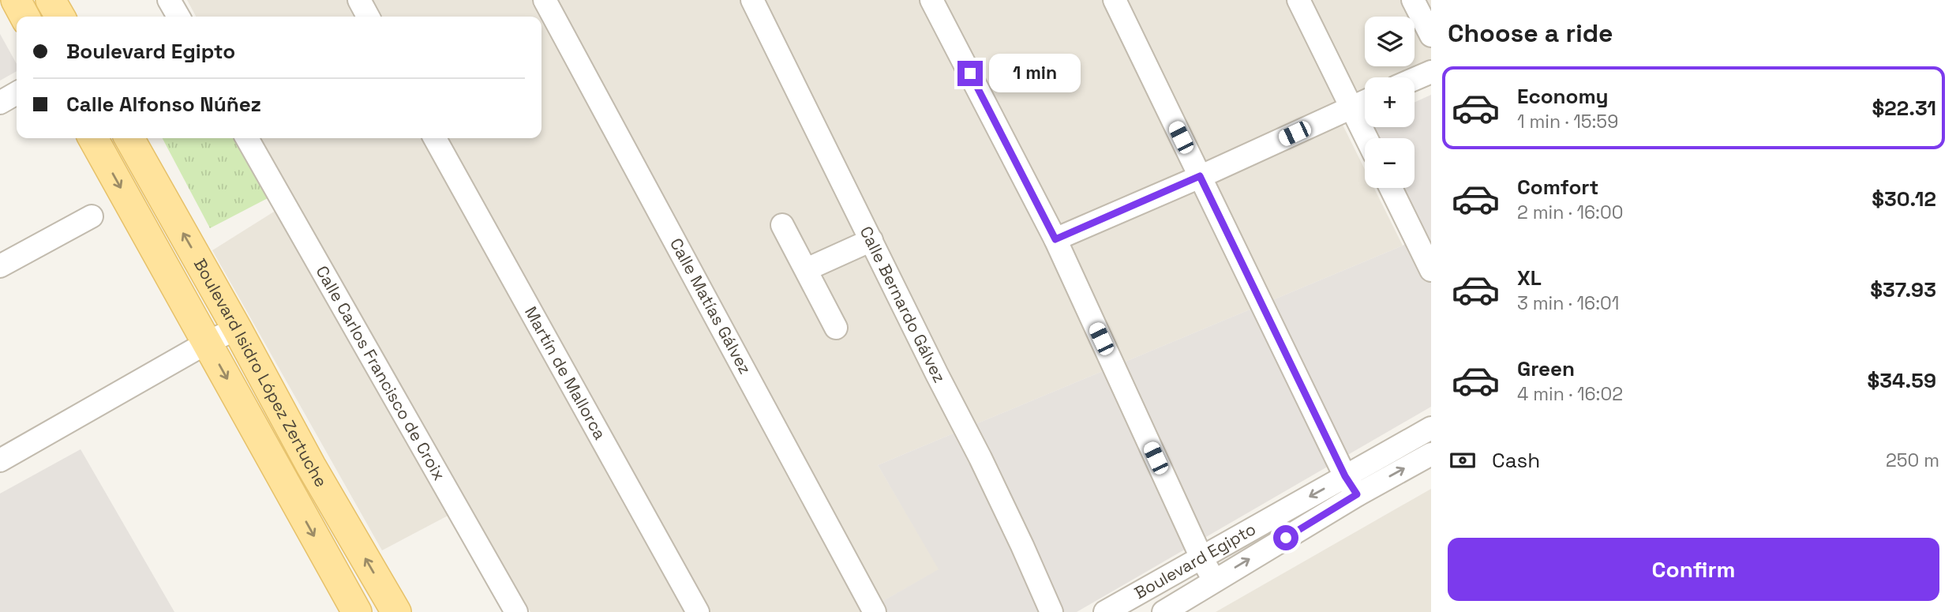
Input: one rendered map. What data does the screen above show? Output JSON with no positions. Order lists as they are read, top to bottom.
{
  "streets": {
    "main road": ["Boulevard Isidro López Zertuche"],
    "street": [
      "Calle Matías Gálvez",
      "Calle Bernardo Gálvez",
      "Calle Carlos Francisco de Croix",
      "Martín de Mallorca",
      "Boulevard Egipto"
    ]
  },
  "page": {
    "heading": "Choose a ride",
    "map_buttons": ["+", "−"],
    "banner": ["Boulevard Egipto", "Calle Alfonso Núñez"],
    "bubble": "1 min",
    "list": [
      {
        "name": "Economy",
        "note": "1 min · 15:59",
        "value": "$22.31"
      },
      {
        "name": "Comfort",
        "note": "2 min · 16:00",
        "value": "$30.12"
      },
      {
        "name": "XL",
        "note": "3 min · 16:01",
        "value": "$37.93"
      },
      {
        "name": "Green",
        "note": "4 min · 16:02",
        "value": "$34.59"
      }
    ],
    "pay": ["Cash", "250 m"],
    "buttons": "Confirm"
  }
}
